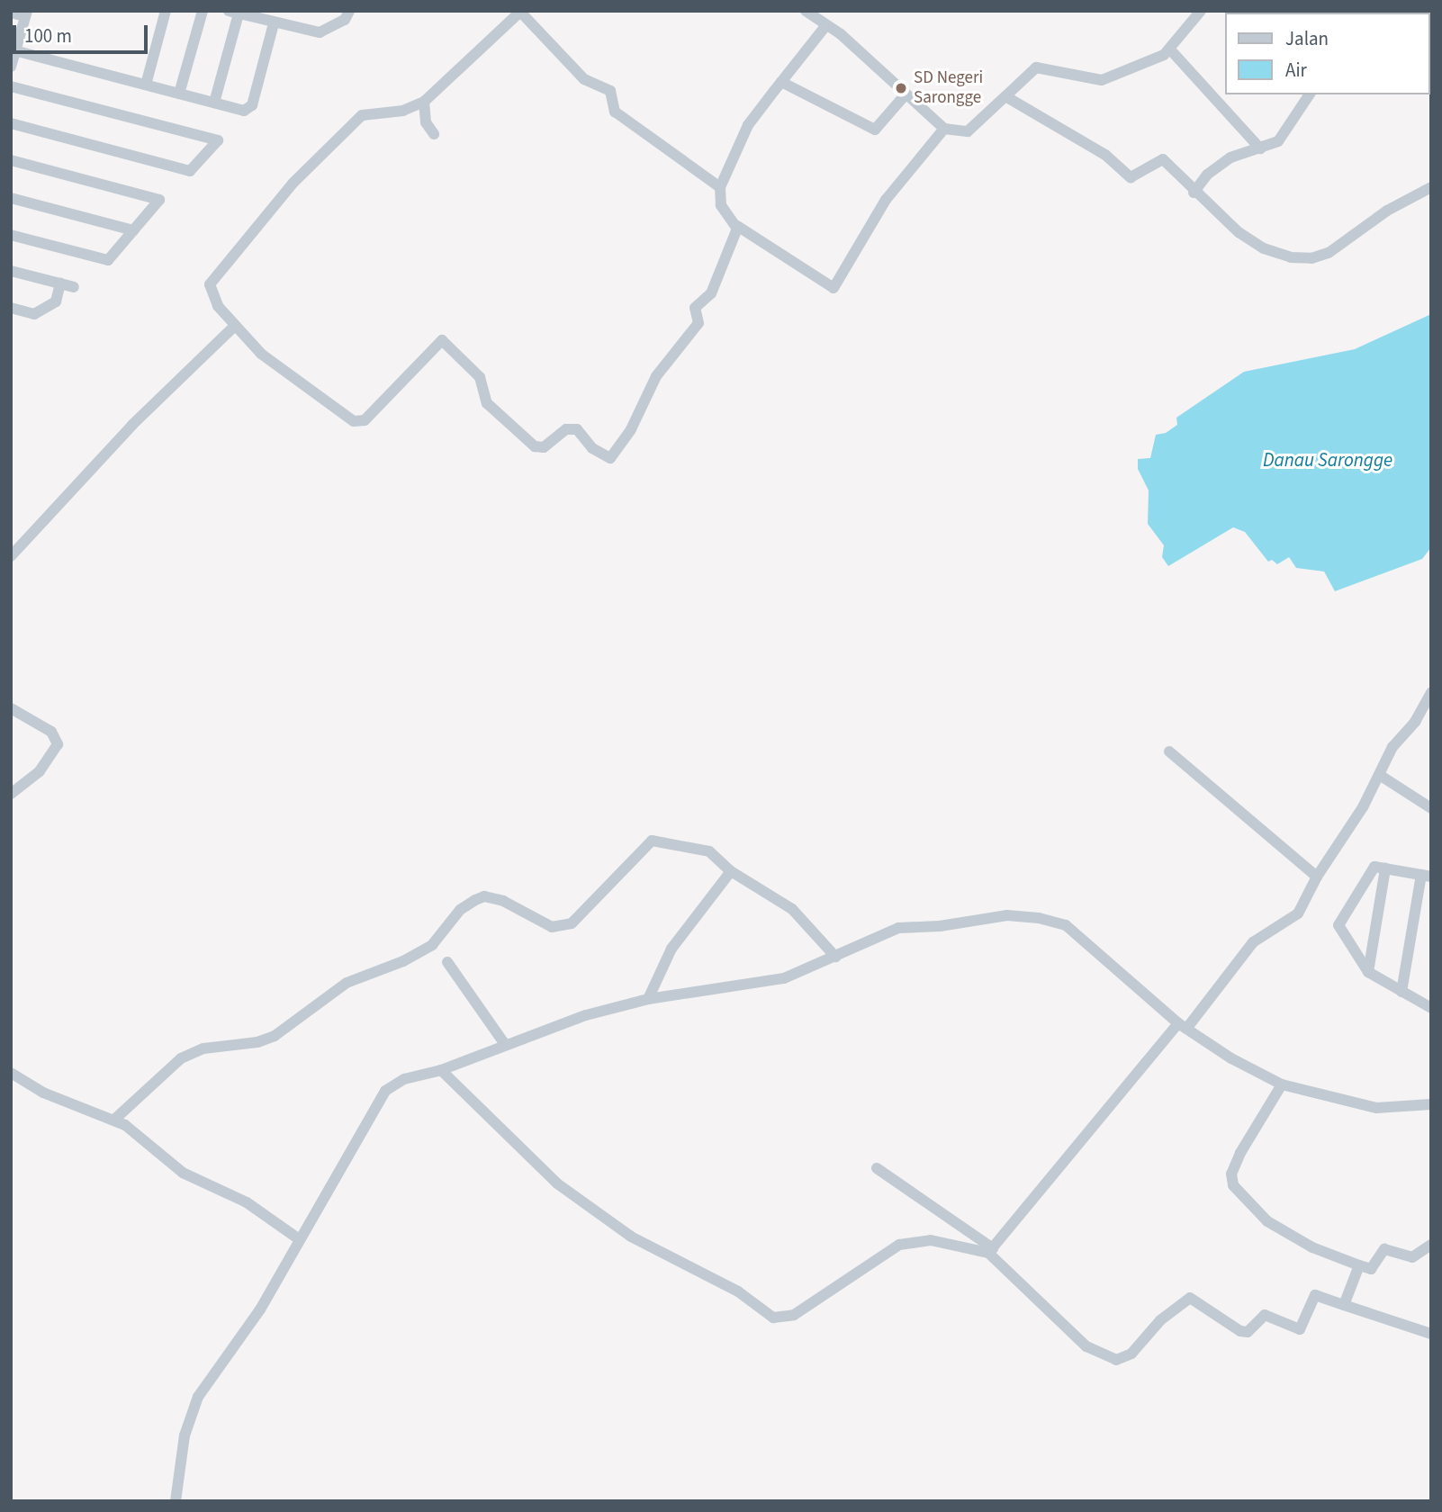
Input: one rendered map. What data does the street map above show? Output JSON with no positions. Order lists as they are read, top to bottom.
{
  "water": ["Danau Sarongge"],
  "places": ["SD Negeri Sarongge"],
  "legend": ["Jalan", "Air"],
  "scale_bar": "100 m"
}
